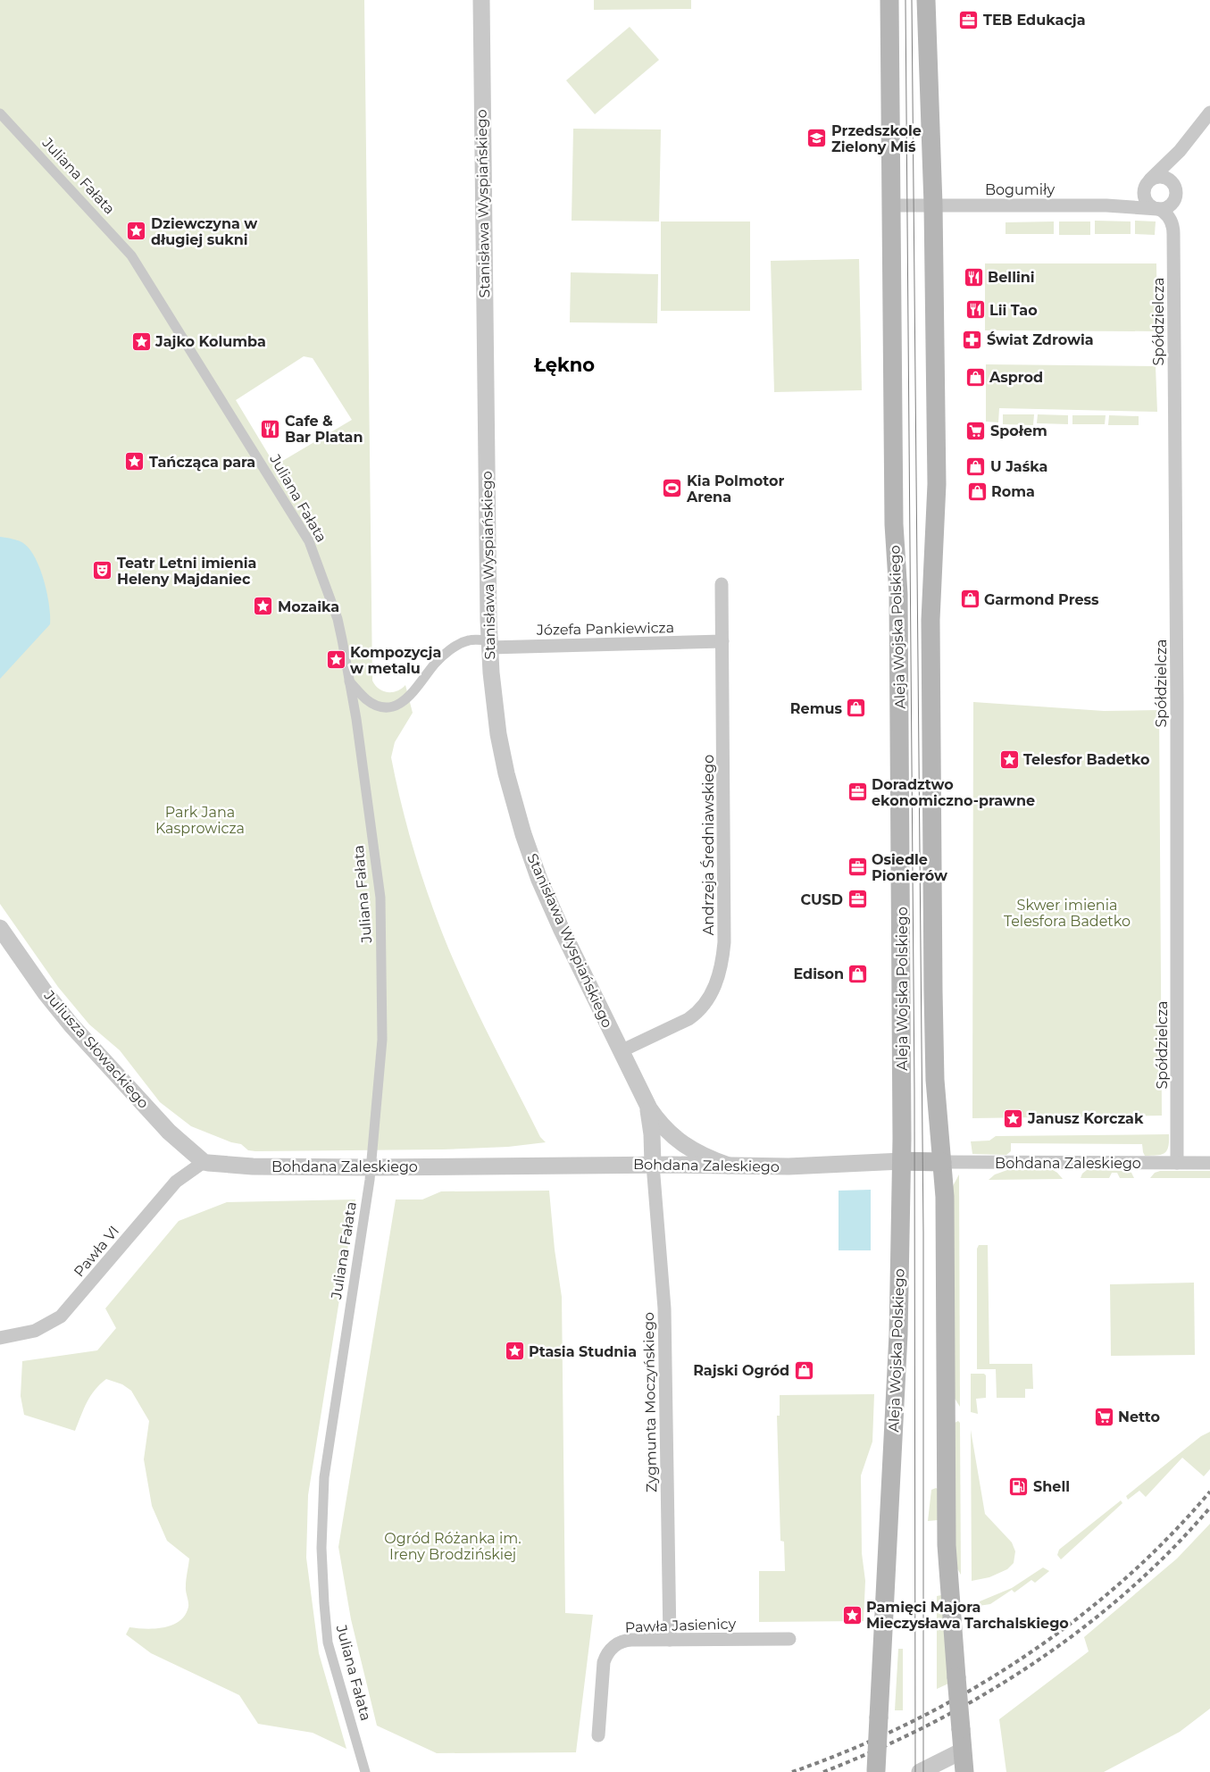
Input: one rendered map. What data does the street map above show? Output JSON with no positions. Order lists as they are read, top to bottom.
{
  "streets": {
    "main road": ["Aleja Wojska Polskiego", "Bohdana Zaleskiego"],
    "street": [
      "Juliana Fałata",
      "Bogumiły",
      "Stanisława Wyspiańskiego",
      "Spółdzielcza",
      "Józefa Pankiewicza",
      "Andrzeja Średniawskiego",
      "Juliusza Słowackiego",
      "Pawła VI",
      "Zygmunta Moczyńskiego",
      "Pawła Jasienicy"
    ]
  },
  "crossings": [
    ["Juliana Fałata", "Bohdana Zaleskiego"],
    ["Bogumiły", "Spółdzielcza"],
    ["Bogumiły", "Aleja Wojska Polskiego"],
    ["Stanisława Wyspiańskiego", "Józefa Pankiewicza"],
    ["Stanisława Wyspiańskiego", "Andrzeja Średniawskiego"],
    ["Stanisława Wyspiańskiego", "Bohdana Zaleskiego"],
    ["Stanisława Wyspiańskiego", "Zygmunta Moczyńskiego"],
    ["Spółdzielcza", "Bohdana Zaleskiego"],
    ["Aleja Wojska Polskiego", "Bohdana Zaleskiego"],
    ["Józefa Pankiewicza", "Andrzeja Średniawskiego"],
    ["Juliusza Słowackiego", "Bohdana Zaleskiego"],
    ["Juliusza Słowackiego", "Pawła VI"],
    ["Bohdana Zaleskiego", "Pawła VI"],
    ["Bohdana Zaleskiego", "Zygmunta Moczyńskiego"],
    ["Zygmunta Moczyńskiego", "Pawła Jasienicy"]
  ],
  "districts": ["Łękno"],
  "parks": ["Park Jana Kasprowicza", "Skwer imienia Telesfora Badetko", "Ogród Różanka im. Ireny Brodzińskiej"],
  "places": {
    "office": [
      "TEB Edukacja",
      "Doradztwo ekonomiczno-prawne",
      "Osiedle Pionierów",
      "CUSD"
    ],
    "school or university": ["Przedszkole Zielony Miś"],
    "place": [
      "Dziewczyna w długiej sukni",
      "Jajko Kolumba",
      "Tańcząca para",
      "Mozaika",
      "Kompozycja w metalu",
      "Telesfor Badetko",
      "Janusz Korczak",
      "Ptasia Studnia",
      "Pamięci Majora Mieczysława Tarchalskiego"
    ],
    "restaurant": ["Bellini", "Lii Tao", "Cafe & Bar Platan"],
    "pharmacy": ["Świat Zdrowia"],
    "shop": [
      "Asprod",
      "U Jaśka",
      "Roma",
      "Garmond Press",
      "Remus",
      "Edison",
      "Rajski Ogród"
    ],
    "supermarket": ["Społem", "Netto"],
    "sports": ["Kia Polmotor Arena"],
    "theatre": ["Teatr Letni imienia Heleny Majdaniec"],
    "fuel station": ["Shell"]
  }
}
